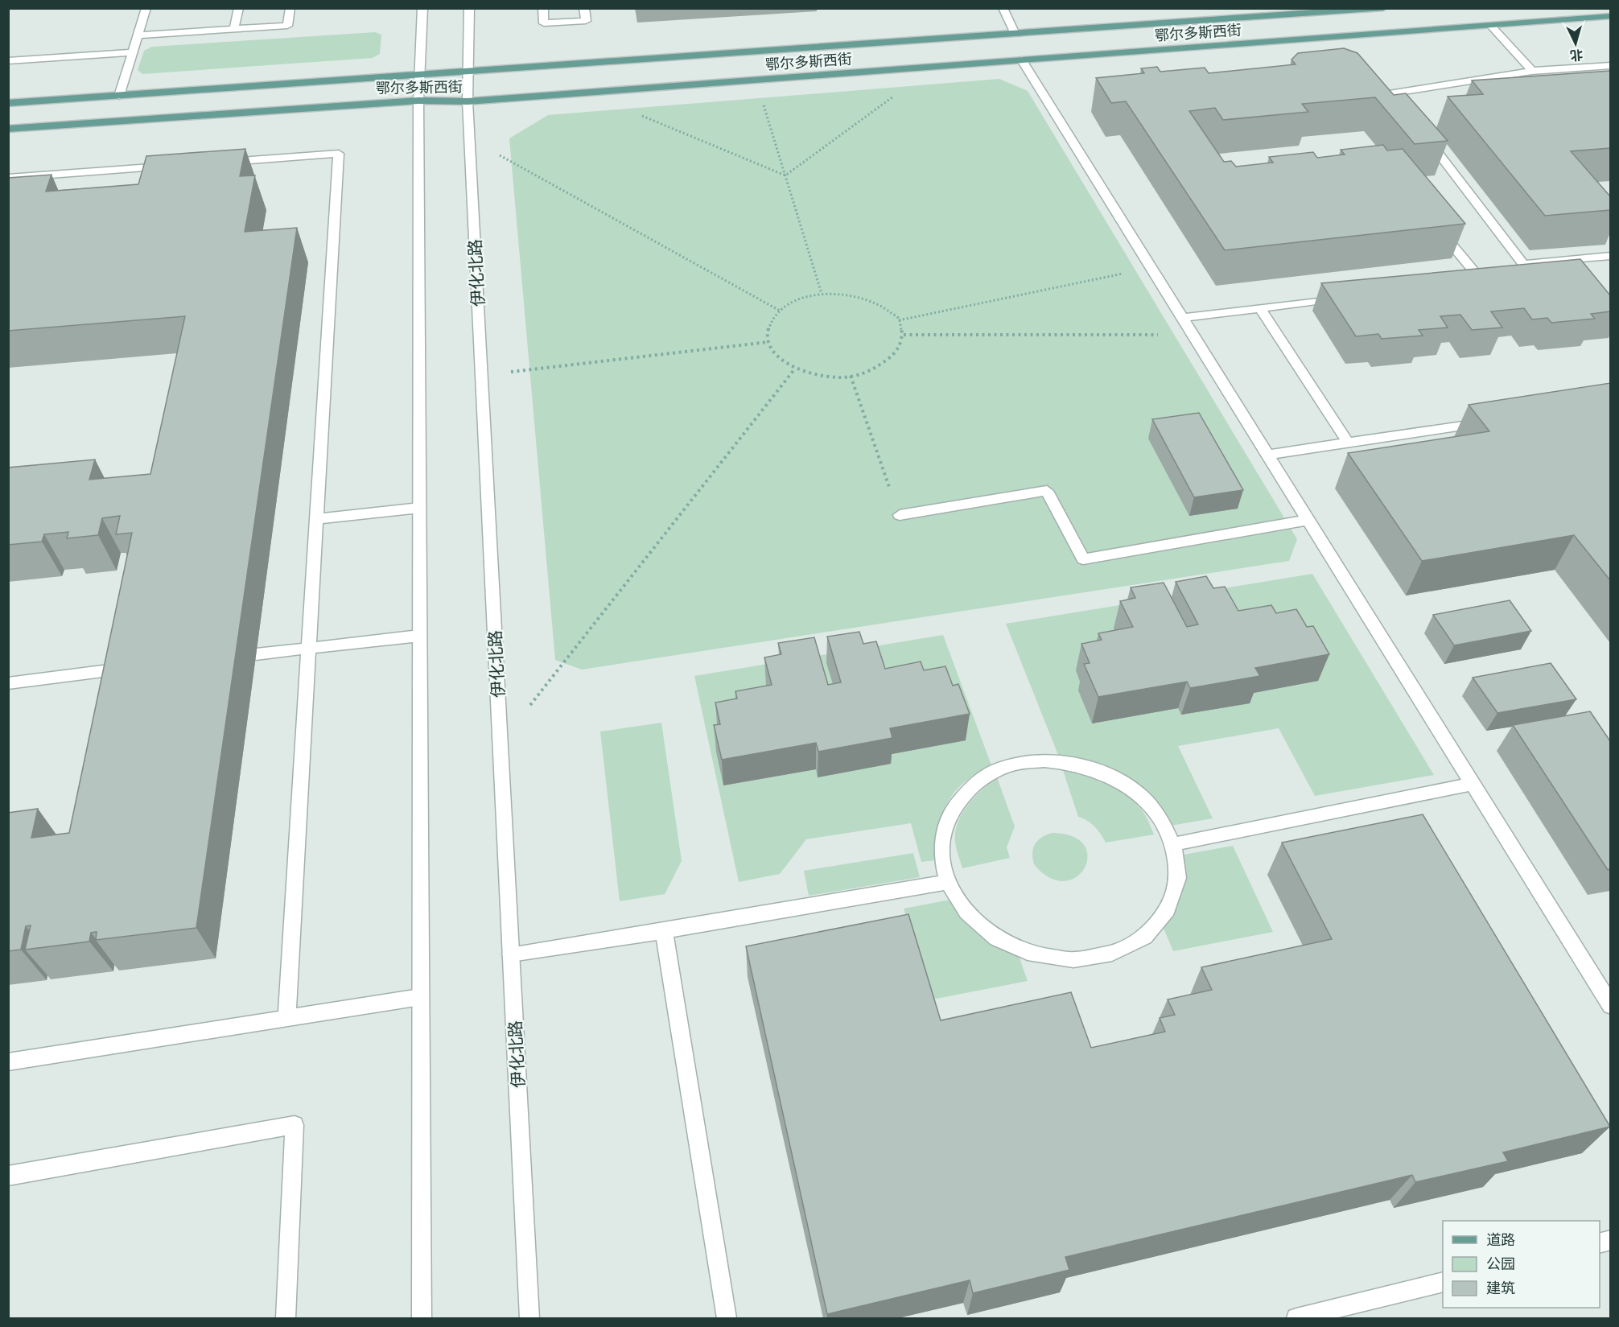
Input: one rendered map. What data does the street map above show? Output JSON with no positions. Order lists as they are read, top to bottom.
{
  "streets": {
    "main road": ["鄂尔多斯西街"],
    "street": ["伊化北路"]
  },
  "crossings": [
    ["鄂尔多斯西街", "伊化北路"]
  ],
  "legend": ["道路", "公园", "建筑"],
  "north": "bottom"
}
